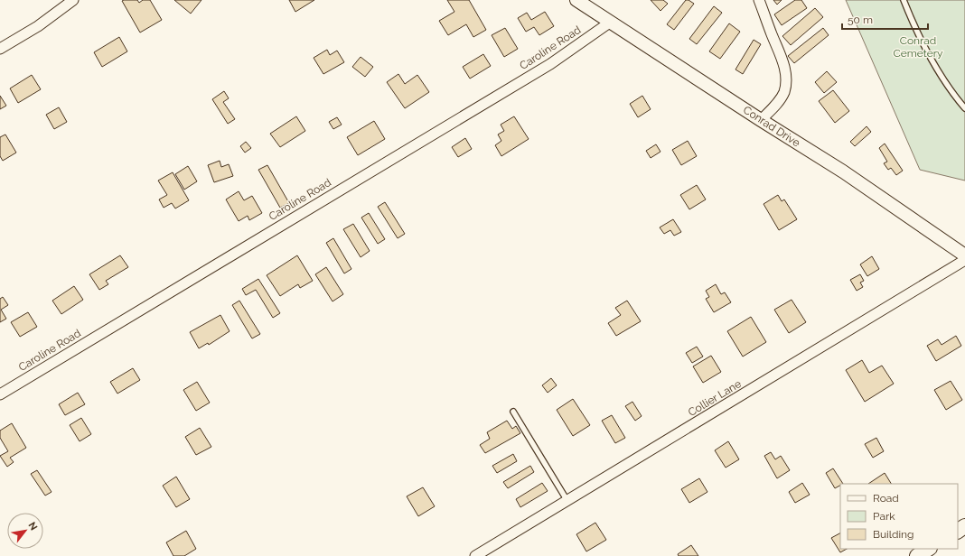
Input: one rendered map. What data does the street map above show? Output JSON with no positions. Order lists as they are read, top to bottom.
{
  "streets": {
    "street": ["Caroline Road", "Conrad Drive", "Collier Lane"]
  },
  "crossings": [
    ["Caroline Road", "Conrad Drive"]
  ],
  "parks": ["Conrad Cemetery"],
  "legend": ["Road", "Park", "Building"],
  "scale_bar": "50 m",
  "north": "top right"
}
